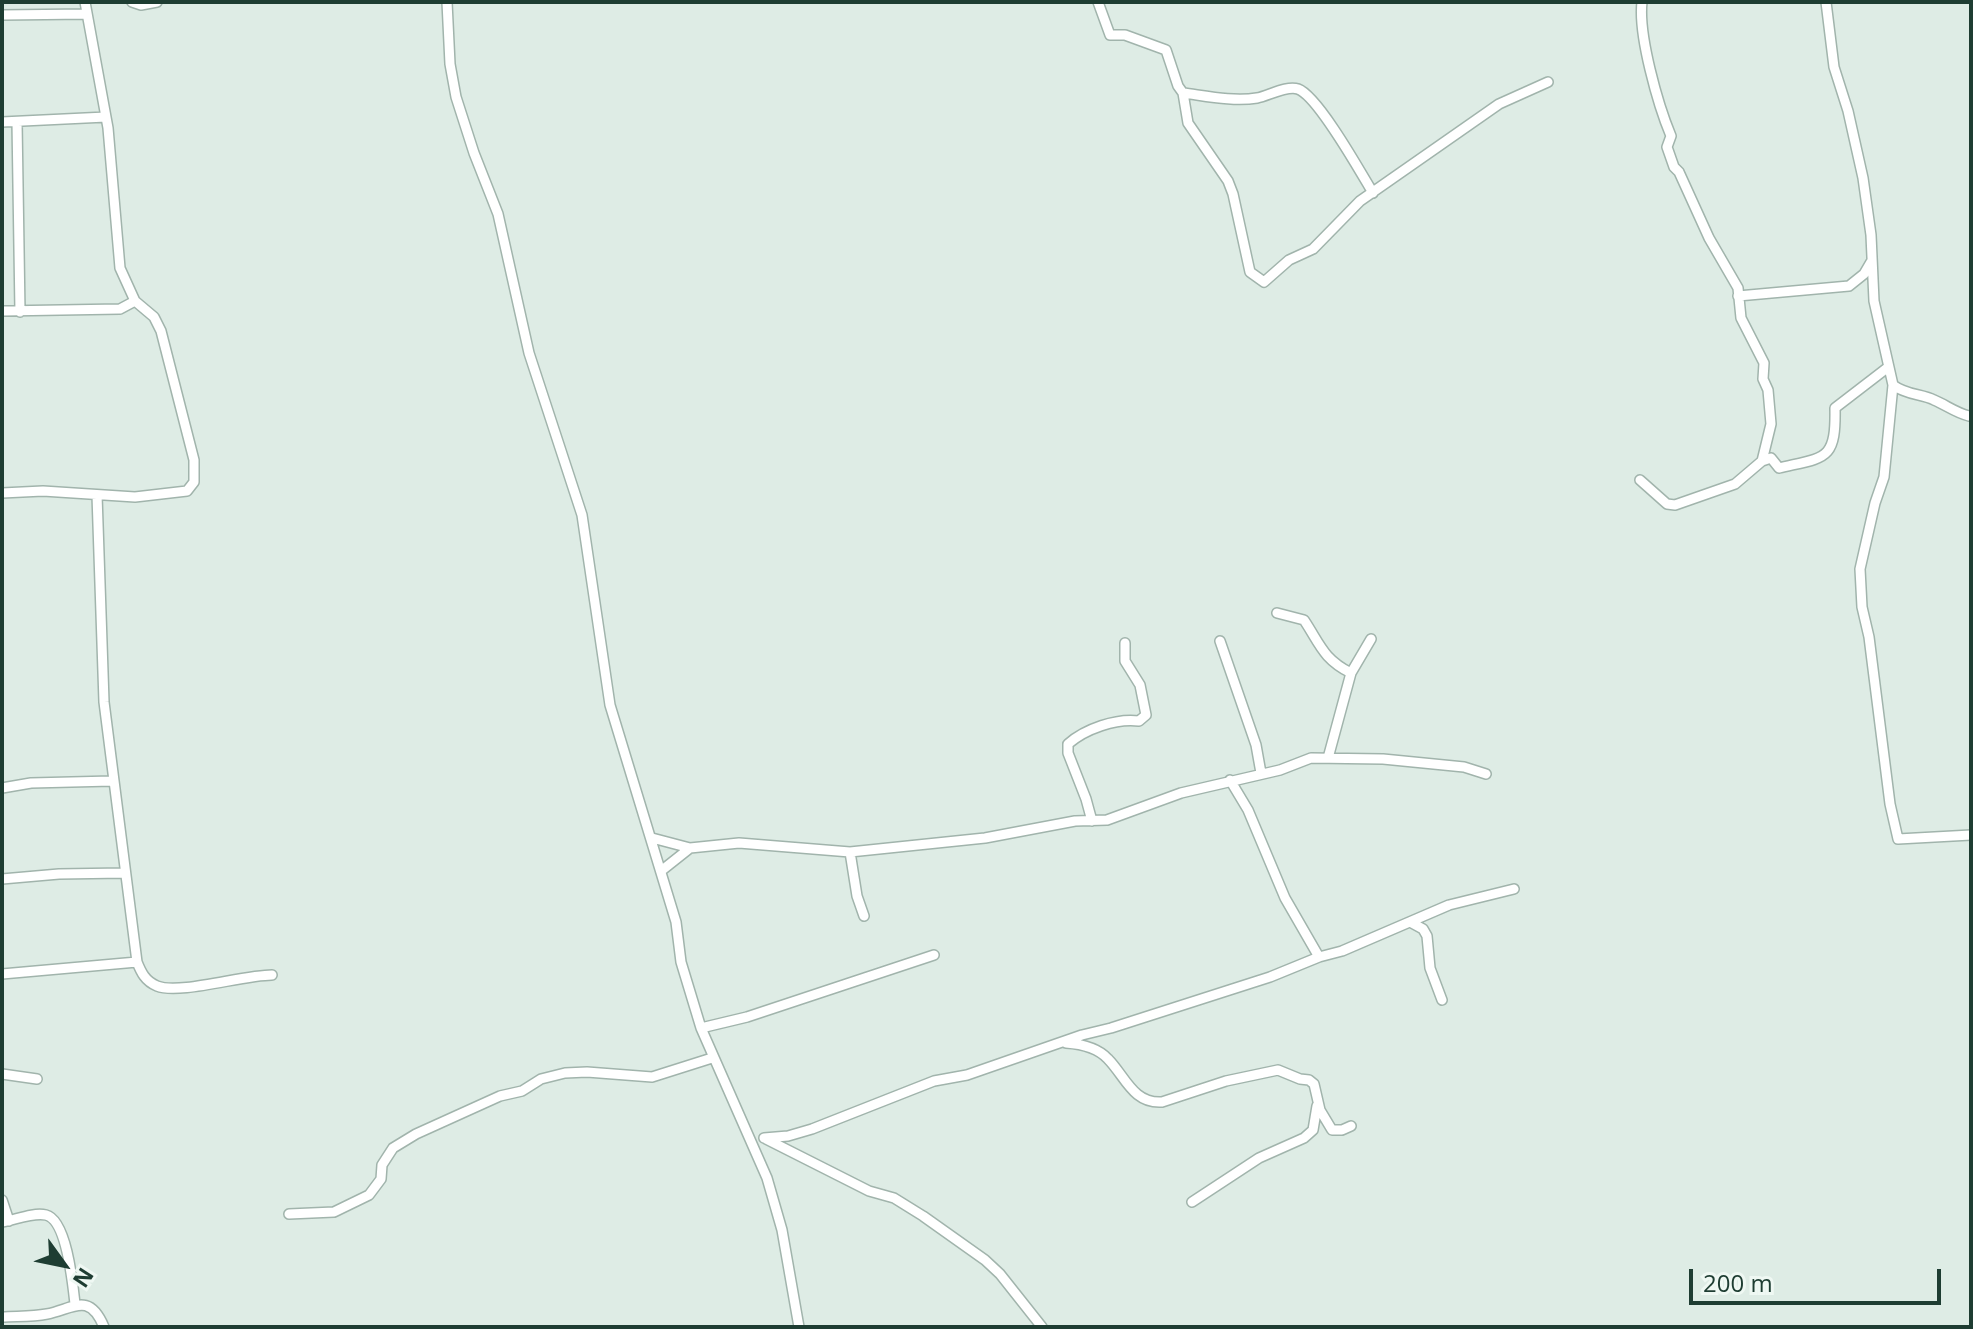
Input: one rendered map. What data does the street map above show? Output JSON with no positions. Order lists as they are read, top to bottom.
{
  "scale_bar": "200 m",
  "north": "bottom right"
}
